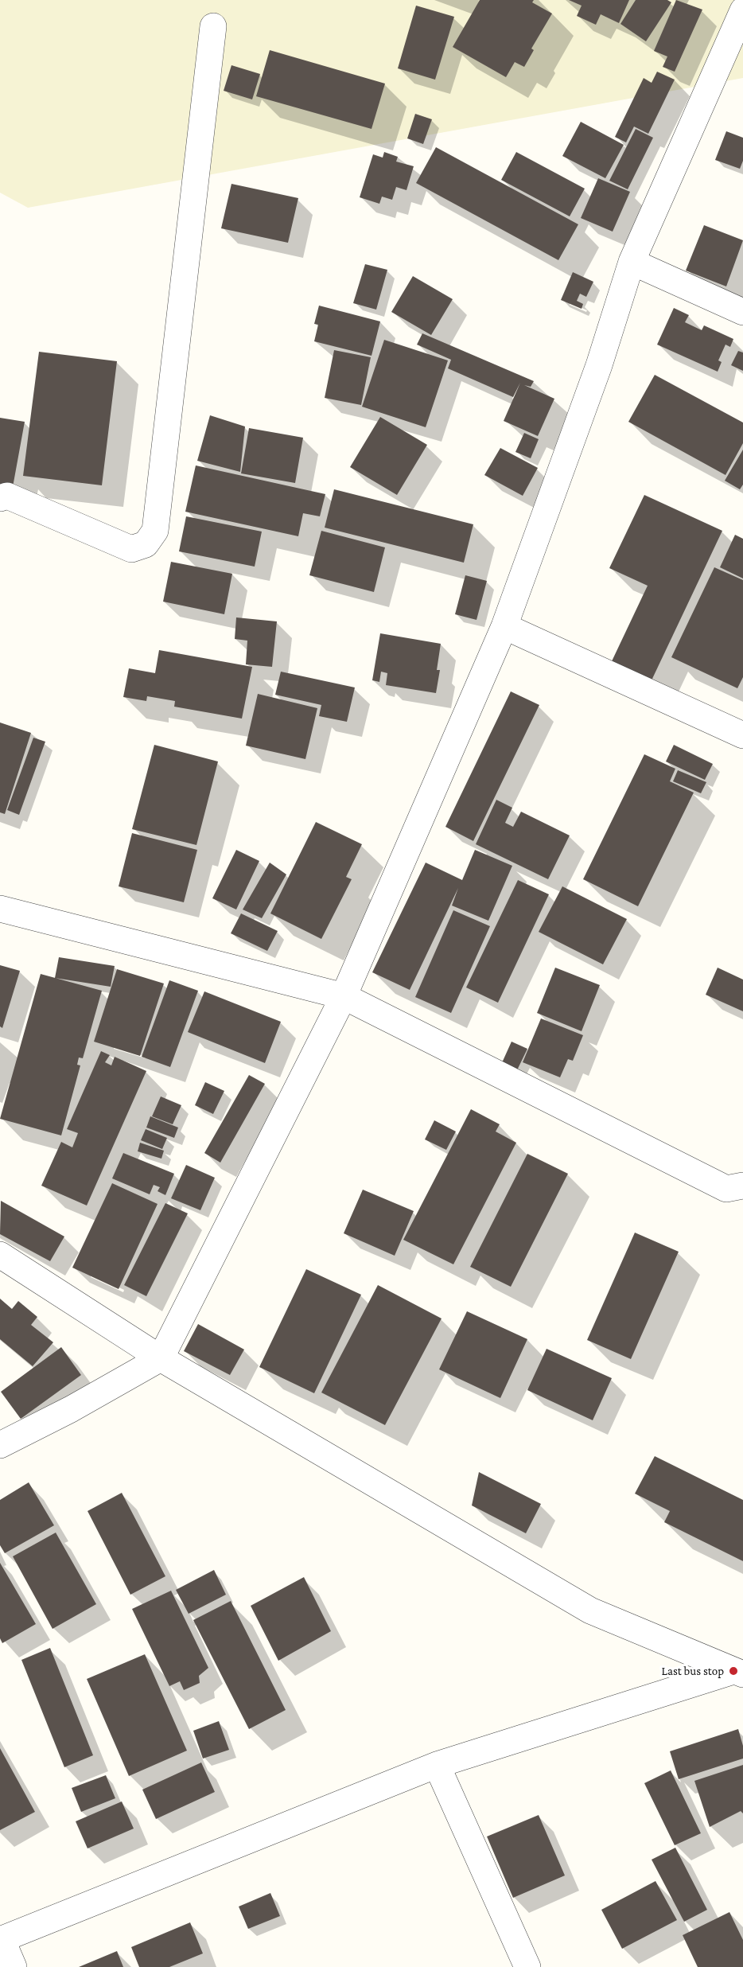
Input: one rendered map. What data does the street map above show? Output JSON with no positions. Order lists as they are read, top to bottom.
{
  "places": ["Last bus stop"]
}
